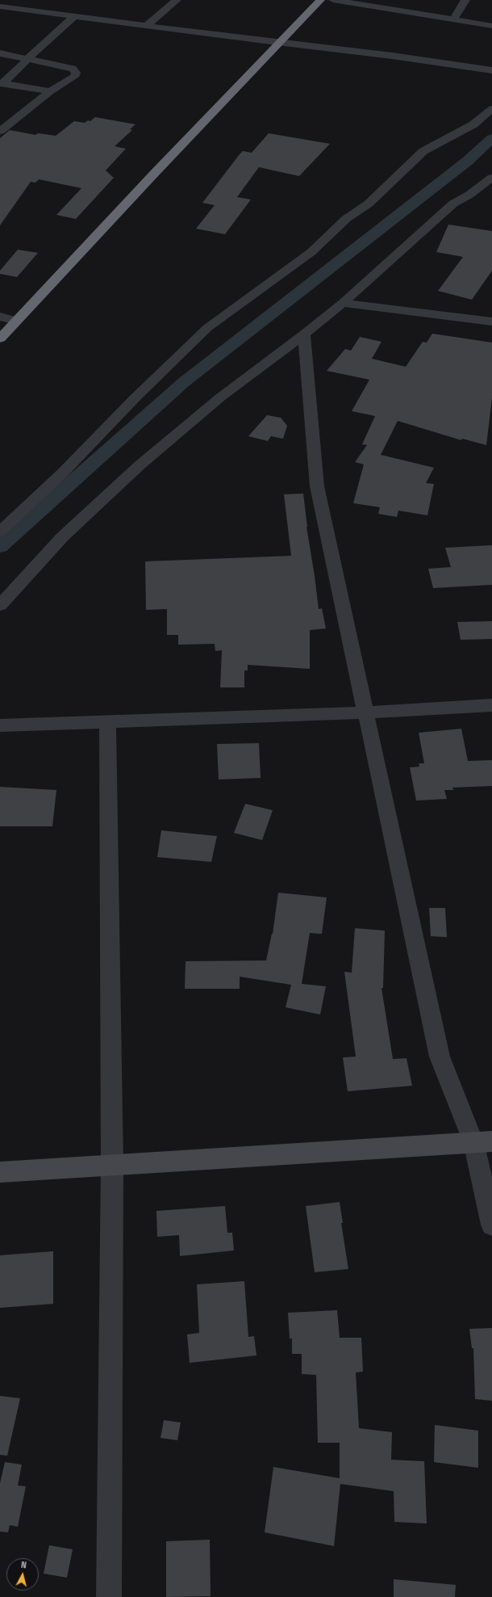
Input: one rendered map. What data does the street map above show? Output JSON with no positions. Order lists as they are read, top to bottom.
{
  "north": "top"
}
